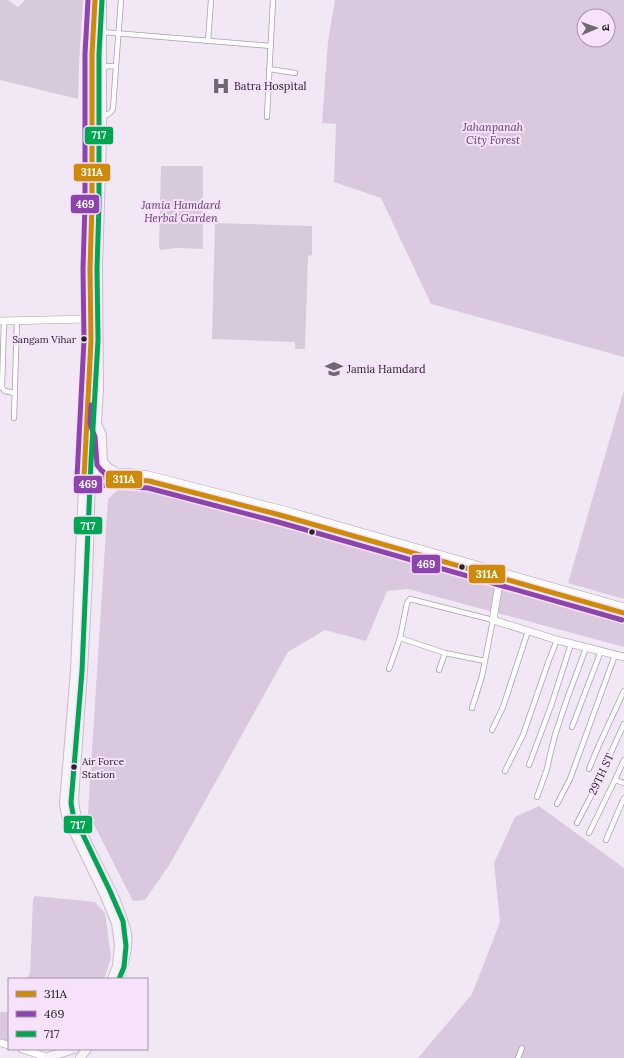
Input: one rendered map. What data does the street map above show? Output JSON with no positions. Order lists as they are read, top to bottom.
{
  "streets": {
    "street": ["29TH ST"]
  },
  "parks": ["Jahanpanah City Forest", "Jamia Hamdard Herbal Garden"],
  "places": {
    "hospital": ["Batra Hospital"],
    "other": ["Sangam Vihar", "Air Force Station"],
    "school or university": ["Jamia Hamdard"]
  },
  "lines": ["transit line 311A", "transit line 469", "transit line 717"],
  "legend": ["311A", "469", "717"],
  "north": "right"
}
